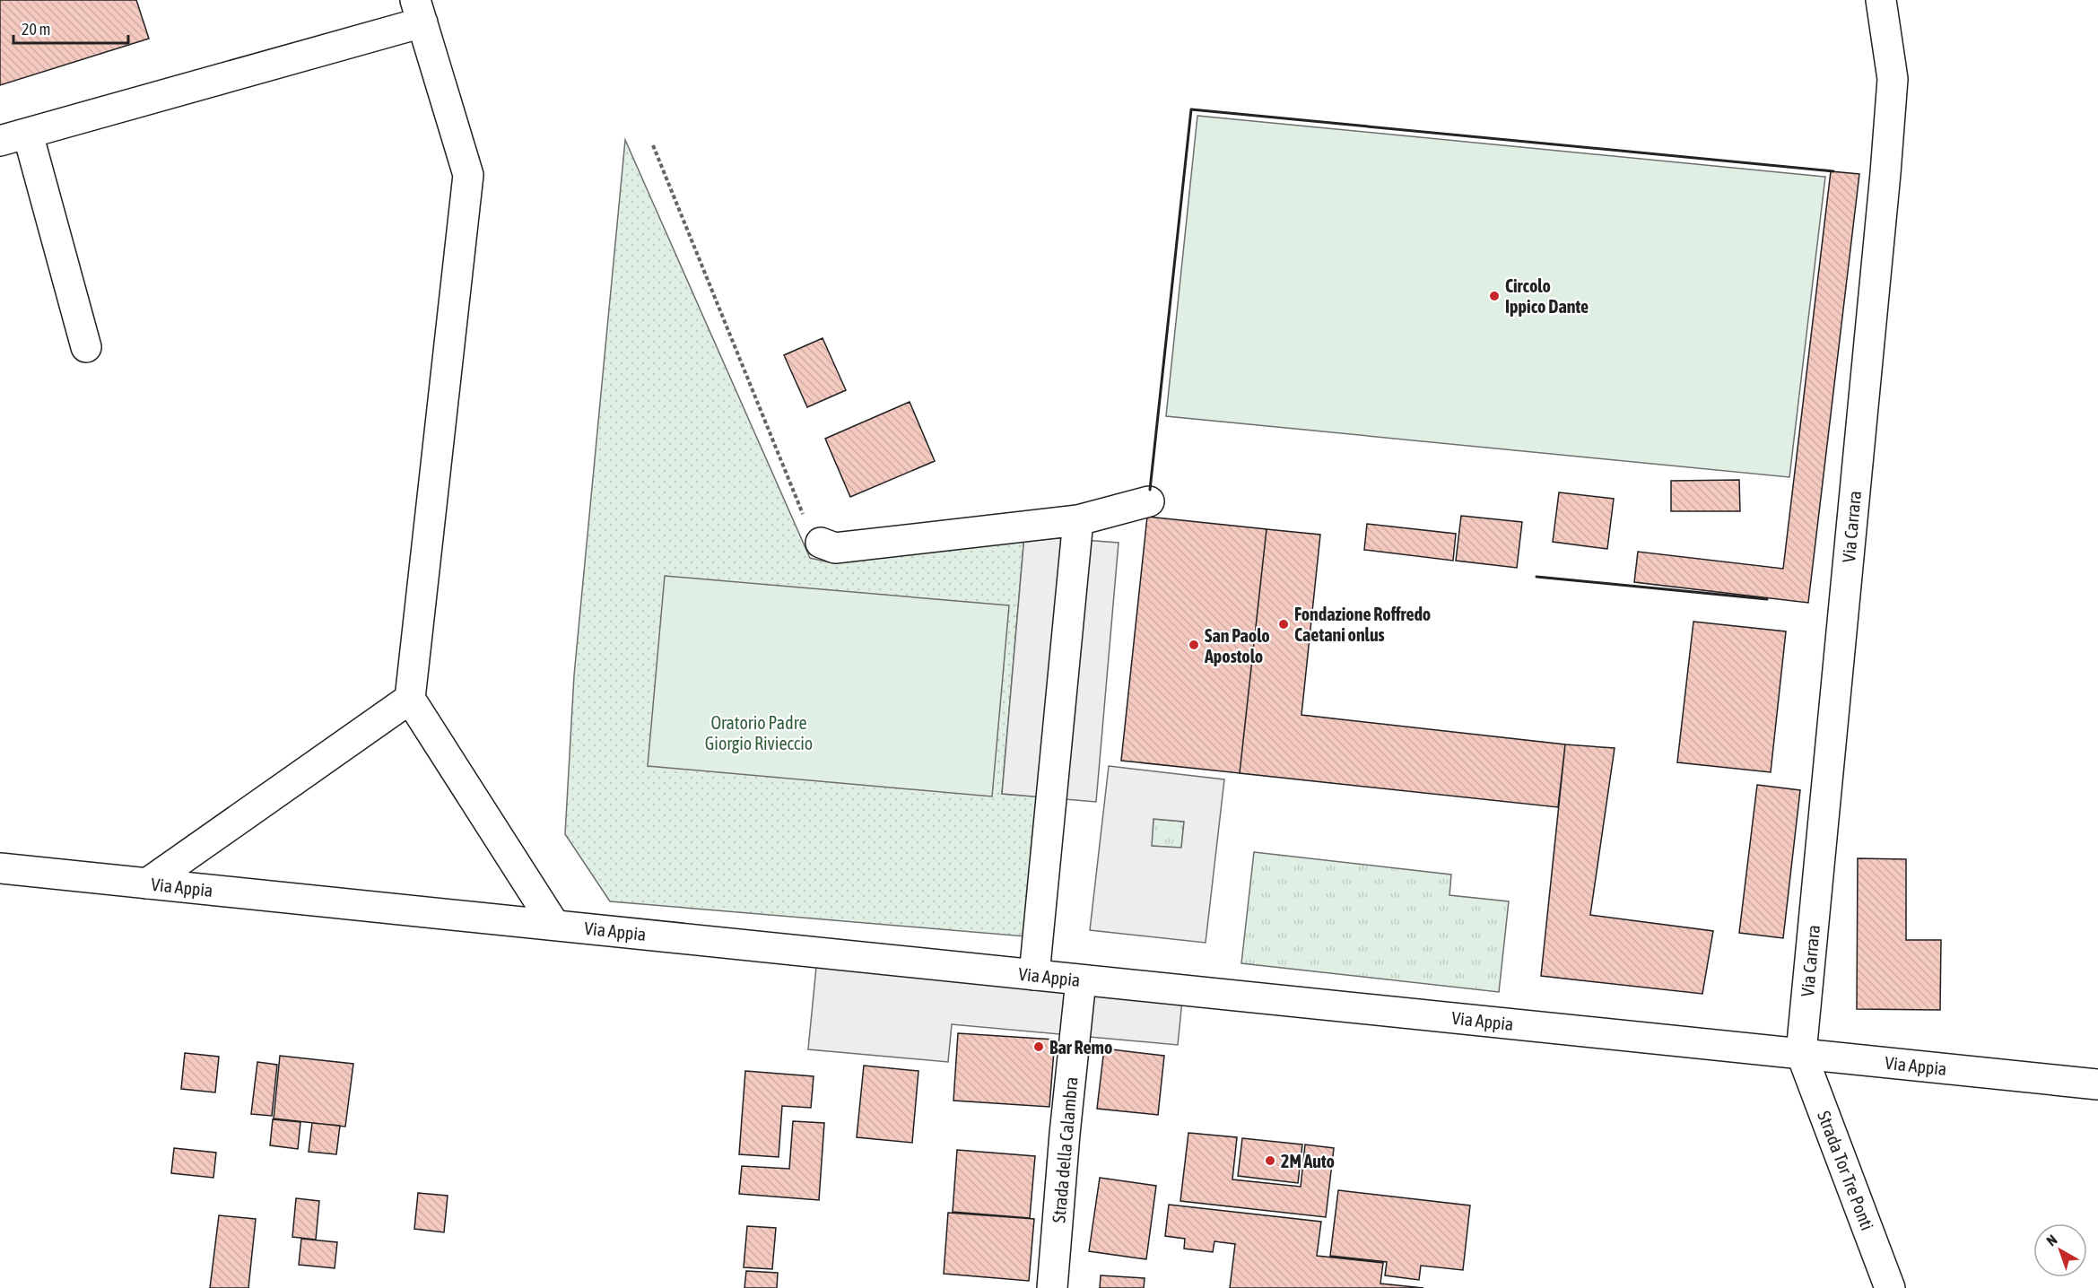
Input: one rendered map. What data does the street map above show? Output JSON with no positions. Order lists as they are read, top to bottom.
{
  "streets": {
    "street": [
      "Via Carrara",
      "Via Appia",
      "Strada della Calambra",
      "Strada Tor Tre Ponti"
    ]
  },
  "crossings": [
    ["Via Carrara", "Via Appia"],
    ["Via Carrara", "Strada Tor Tre Ponti"],
    ["Via Appia", "Strada della Calambra"],
    ["Via Appia", "Strada Tor Tre Ponti"]
  ],
  "parks": ["Oratorio Padre Giorgio Rivieccio"],
  "places": [
    "Circolo Ippico Dante",
    "Fondazione Roffredo Caetani onlus",
    "San Paolo Apostolo",
    "Bar Remo",
    "2M Auto"
  ],
  "scale_bar": "20 m",
  "north": "top left"
}
